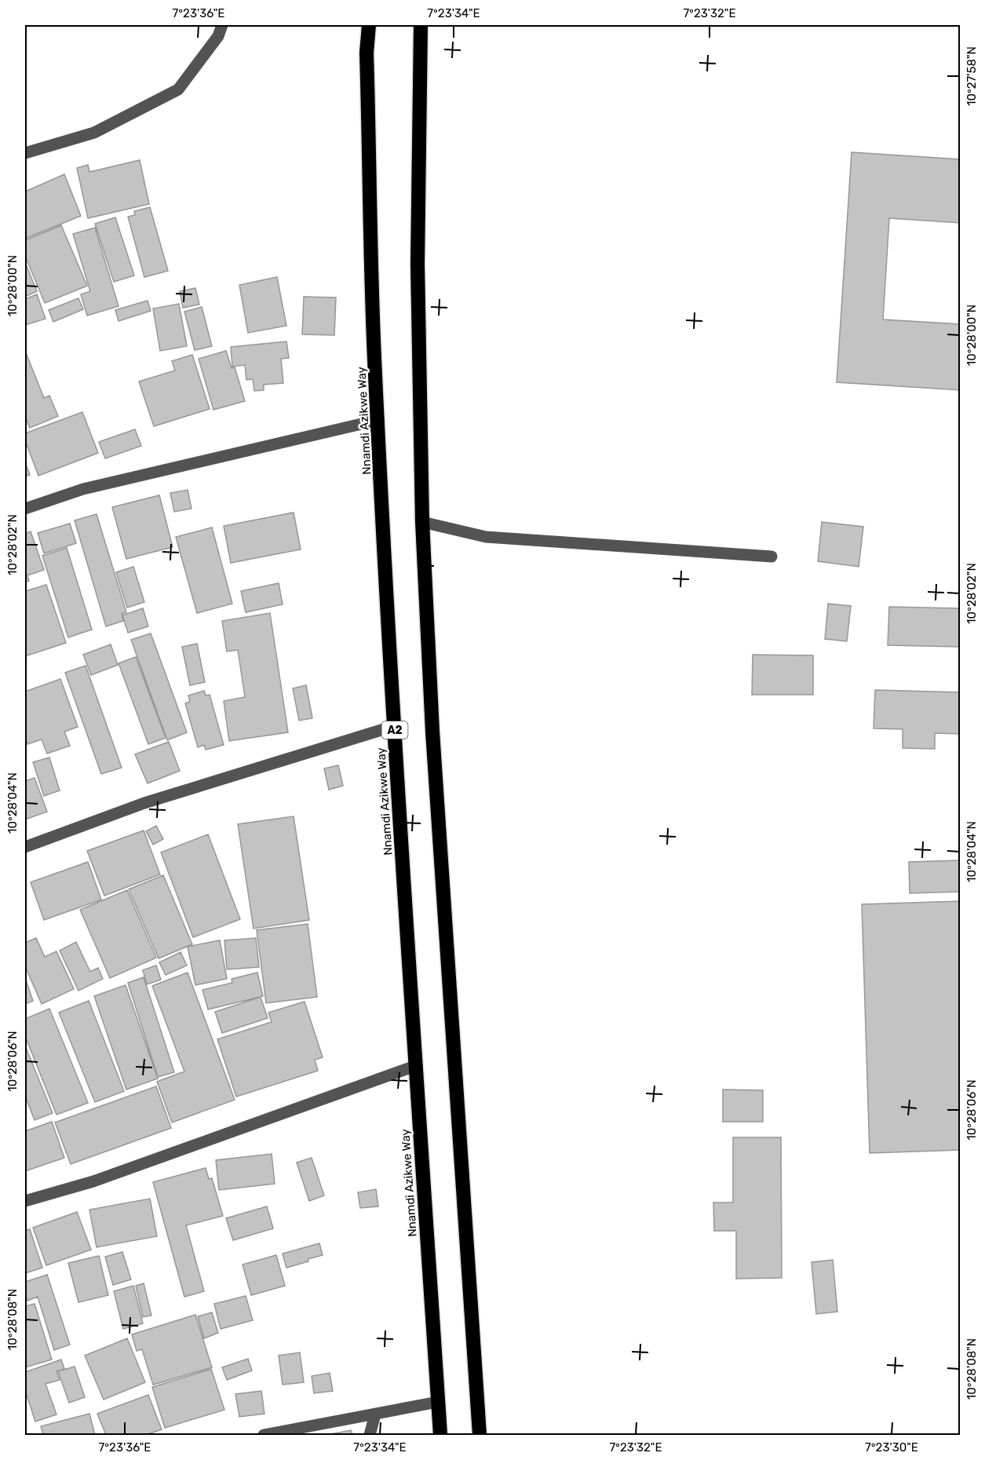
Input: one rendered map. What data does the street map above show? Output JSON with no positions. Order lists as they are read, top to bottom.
{
  "streets": {
    "highway": ["Nnamdi Azikwe Way", "A2"]
  },
  "coordinates": [
    "7°23'36\"E",
    "7°23'34\"E",
    "7°23'32\"E",
    "10°27'58\"N",
    "10°28'00\"N",
    "10°28'02\"N",
    "10°28'04\"N",
    "10°28'06\"N",
    "10°28'08\"N",
    "7°23'30\"E"
  ]
}
